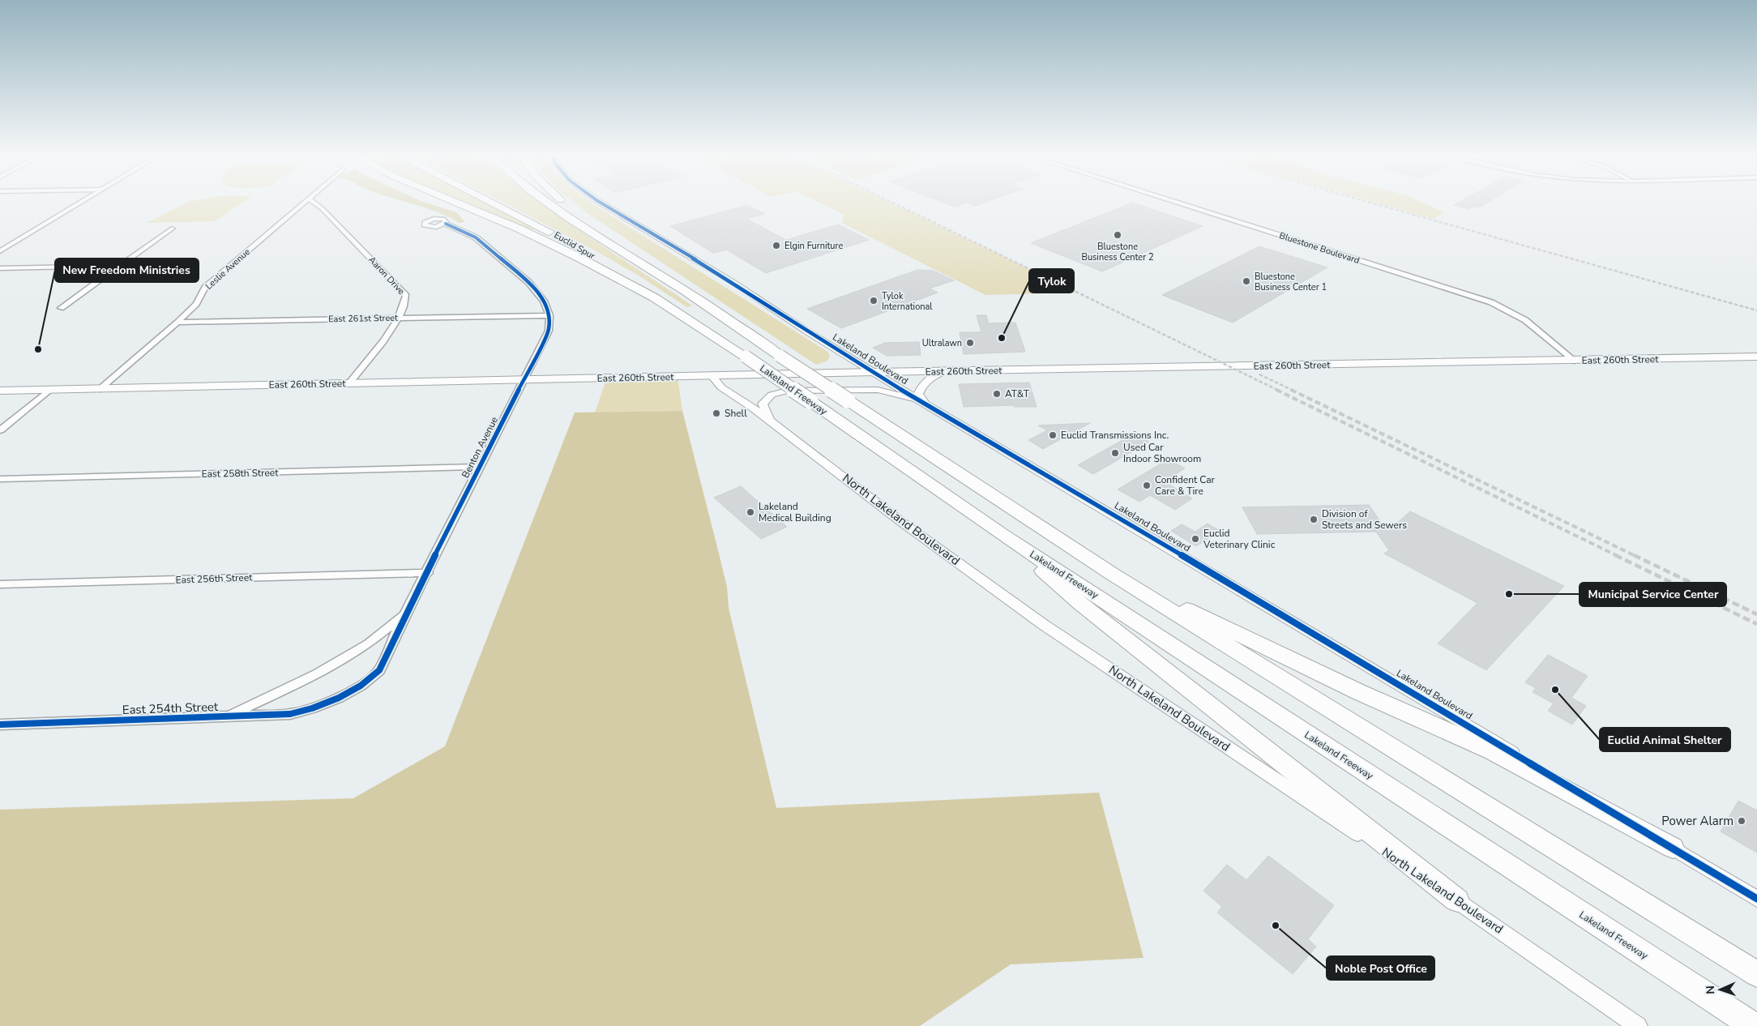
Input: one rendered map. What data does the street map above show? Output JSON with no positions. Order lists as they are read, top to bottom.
{
  "streets": {
    "highway": ["Euclid Spur", "Lakeland Freeway"],
    "main road": ["East 260th Street"],
    "street": [
      "Bluestone Boulevard",
      "Leslie Avenue",
      "Aaron Drive",
      "East 261st Street",
      "Lakeland Boulevard",
      "Benton Avenue",
      "East 258th Street",
      "North Lakeland Boulevard",
      "East 256th Street",
      "East 254th Street"
    ]
  },
  "crossings": [
    ["Euclid Spur", "Lakeland Freeway"],
    ["Bluestone Boulevard", "East 260th Street"],
    ["Leslie Avenue", "East 261st Street"],
    ["Leslie Avenue", "East 260th Street"],
    ["Aaron Drive", "East 261st Street"],
    ["Aaron Drive", "East 260th Street"],
    ["East 261st Street", "Benton Avenue"],
    ["Lakeland Boulevard", "East 260th Street"],
    ["East 260th Street", "Benton Avenue"],
    ["East 260th Street", "North Lakeland Boulevard"],
    ["Benton Avenue", "East 258th Street"],
    ["Benton Avenue", "East 256th Street"],
    ["Benton Avenue", "East 254th Street"]
  ],
  "places": [
    "Bluestone Business Center 2",
    "Elgin Furniture",
    "Bluestone Business Center 1",
    "Tylok International",
    "Tylok",
    "Ultralawn",
    "New Freedom Ministries",
    "AT&T",
    "Shell",
    "Euclid Transmissions Inc.",
    "Used Car Indoor Showroom",
    "Confident Car Care & Tire",
    "Lakeland Medical Building",
    "Division of Streets and Sewers",
    "Euclid Veterinary Clinic",
    "Municipal Service Center",
    "Euclid Animal Shelter",
    "Power Alarm",
    "Noble Post Office"
  ],
  "north": "left"
}
